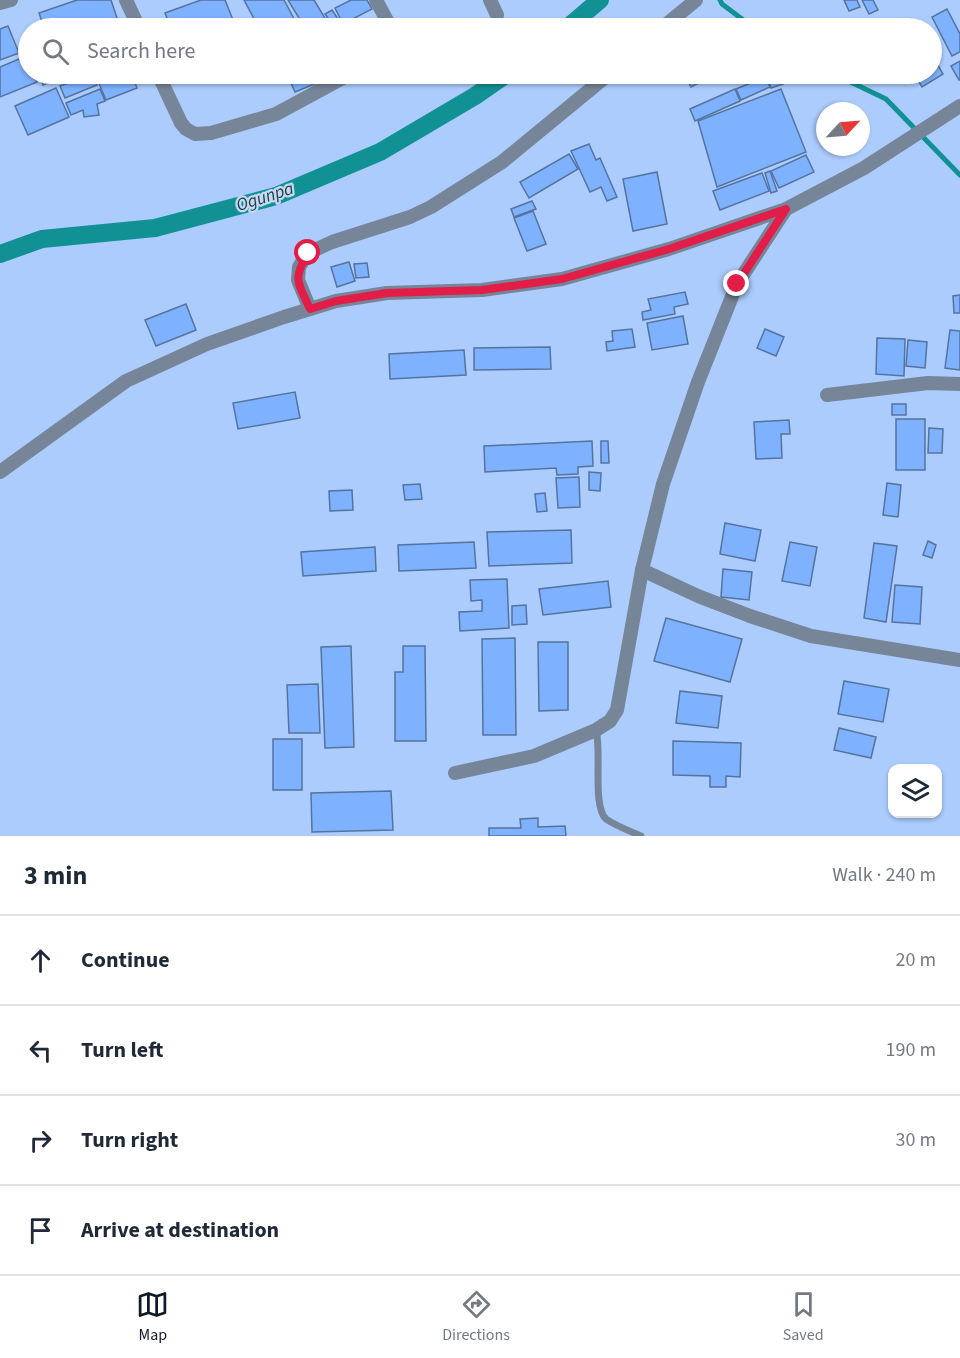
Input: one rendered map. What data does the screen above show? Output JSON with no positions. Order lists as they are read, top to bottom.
{
  "water": ["Ogunpa"],
  "north": "top right",
  "page": {
    "search": "Search here",
    "heading": ["3 min", "Walk · 240 m"],
    "list": [
      ["Continue", "20 m"],
      ["Turn left", "190 m"],
      ["Turn right", "30 m"],
      "Arrive at destination"
    ],
    "nav": ["Map", "Directions", "Saved"]
  }
}
